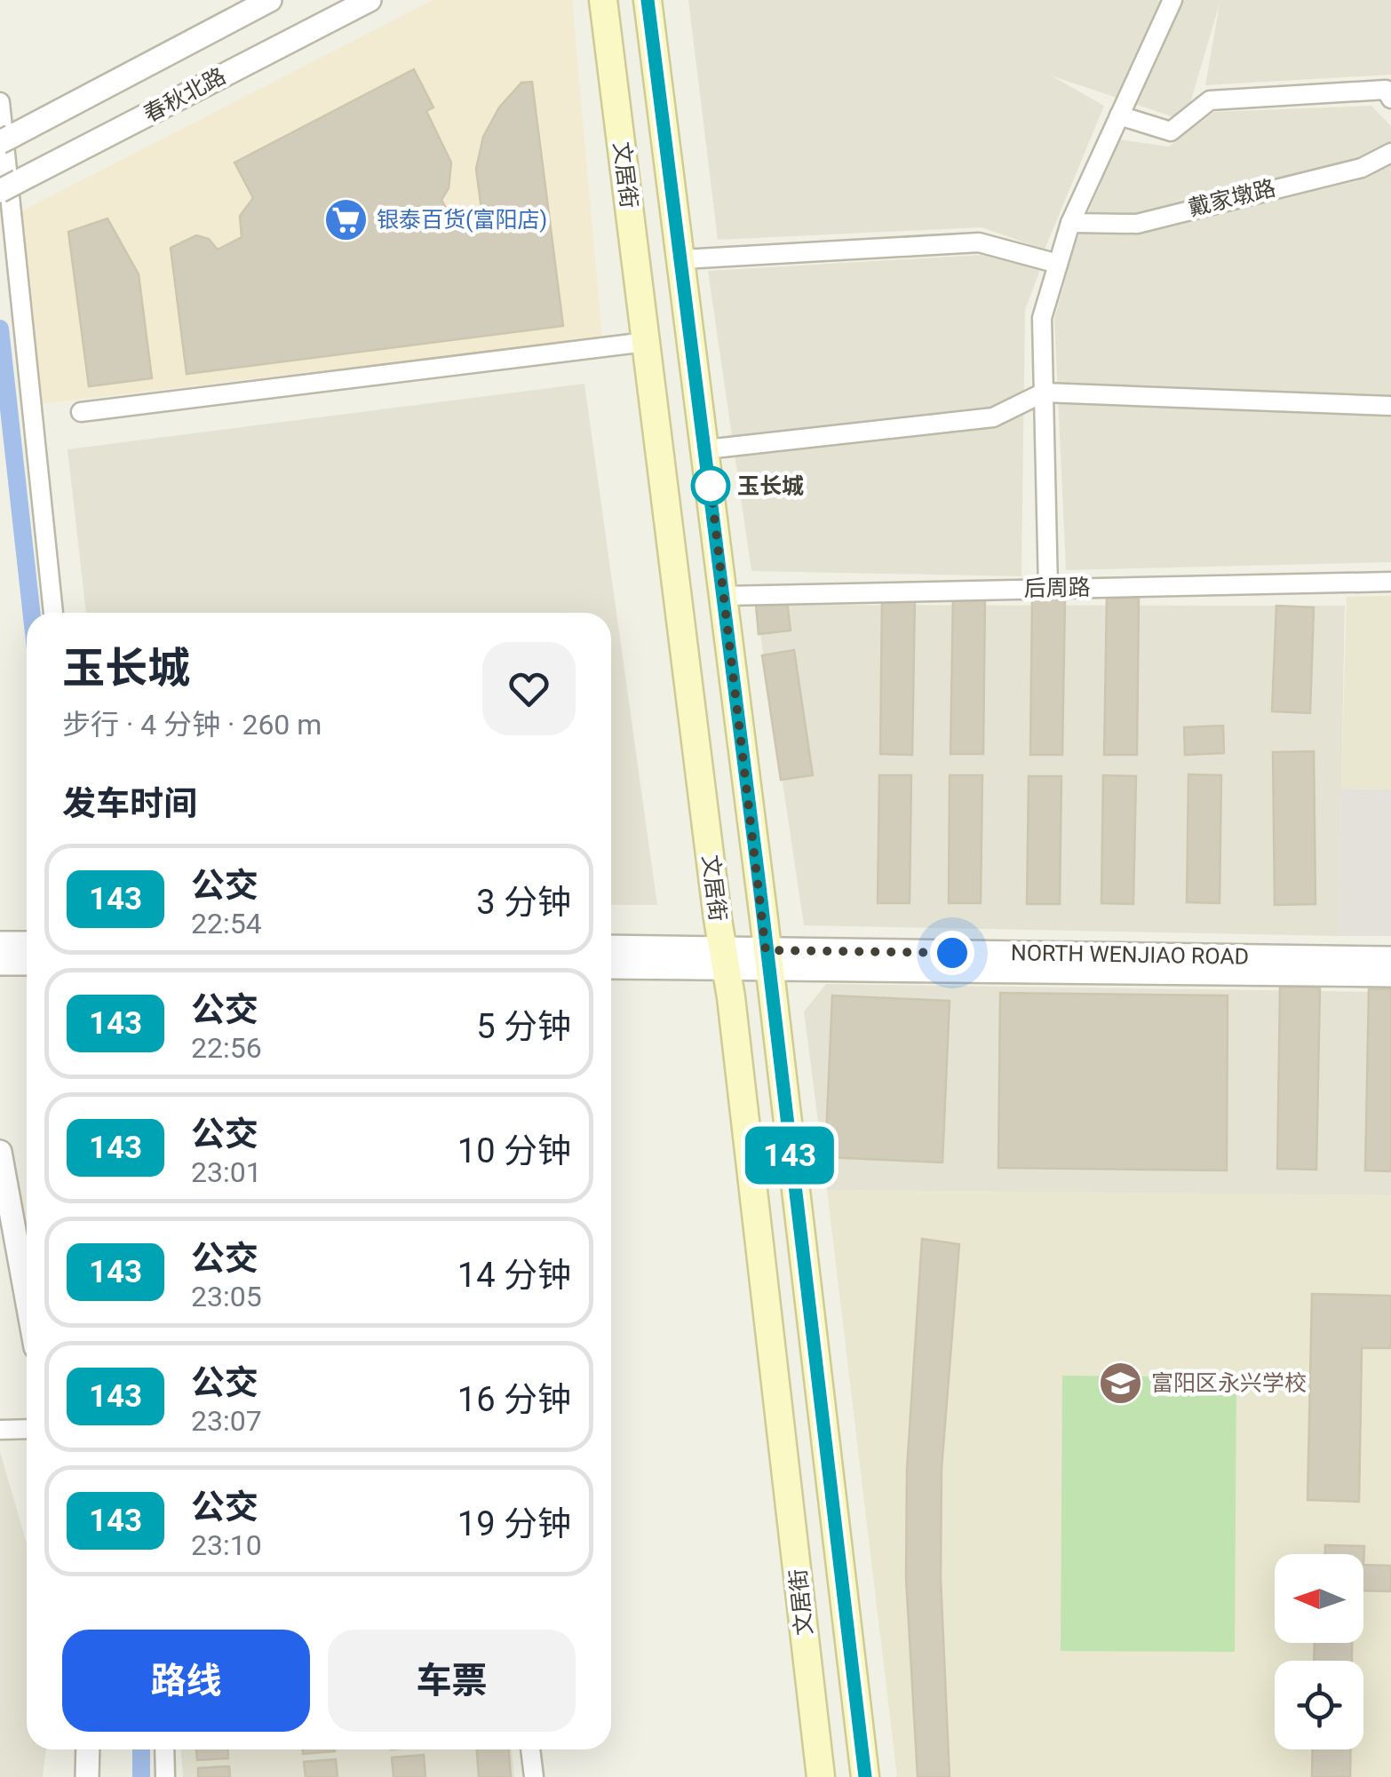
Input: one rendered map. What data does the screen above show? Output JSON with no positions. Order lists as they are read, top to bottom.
{
  "streets": {
    "main road": ["文居街"],
    "street": [
      "春秋北路",
      "戴家墩路",
      "后周路",
      "NORTH WENJIAO ROAD"
    ]
  },
  "crossings": [
    ["文居街", "后周路"],
    ["文居街", "NORTH WENJIAO ROAD"]
  ],
  "places": {
    "supermarket": ["银泰百货(富阳店)"],
    "other": ["玉长城"],
    "school or university": ["富阳区永兴学校"]
  },
  "lines": ["bus line 143"],
  "north": "left",
  "page": {
    "on_map": "143",
    "heading": [
      ["玉长城", "步行 · 4 分钟 · 260 m"],
      "发车时间"
    ],
    "list": [
      {
        "mark": "143",
        "name": "公交",
        "note": "22:54",
        "value": "3 分钟"
      },
      {
        "mark": "143",
        "name": "公交",
        "note": "22:56",
        "value": "5 分钟"
      },
      {
        "mark": "143",
        "name": "公交",
        "note": "23:01",
        "value": "10 分钟"
      },
      {
        "mark": "143",
        "name": "公交",
        "note": "23:05",
        "value": "14 分钟"
      },
      {
        "mark": "143",
        "name": "公交",
        "note": "23:07",
        "value": "16 分钟"
      },
      {
        "mark": "143",
        "name": "公交",
        "note": "23:10",
        "value": "19 分钟"
      }
    ],
    "buttons": ["路线", "车票"]
  }
}
